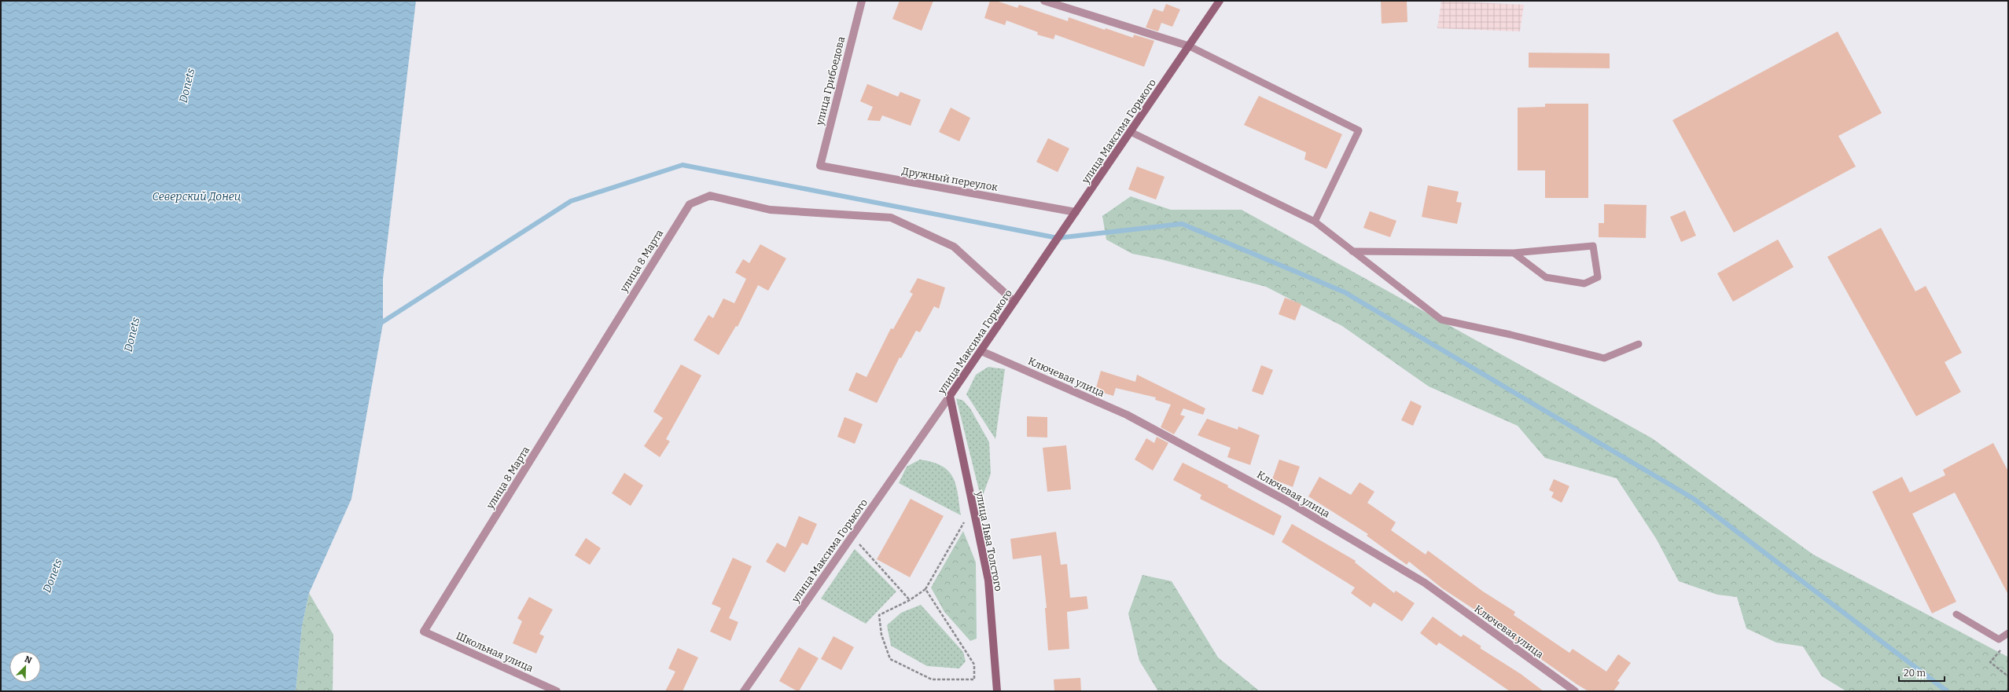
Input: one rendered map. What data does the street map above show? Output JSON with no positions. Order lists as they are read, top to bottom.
{
  "streets": {
    "street": [
      "улица Грибоедова",
      "улица Максима Горького",
      "Дружный переулок",
      "улица 8 Марта",
      "Ключевая улица",
      "улица Льва Толстого",
      "Школьная улица"
    ]
  },
  "crossings": [
    ["улица Грибоедова", "Дружный переулок"],
    ["улица Максима Горького", "Дружный переулок"],
    ["улица Максима Горького", "улица 8 Марта"],
    ["улица Максима Горького", "Ключевая улица"],
    ["улица Максима Горького", "улица Льва Толстого"],
    ["улица 8 Марта", "Школьная улица"]
  ],
  "water": ["Donets", "Северский Донец"],
  "scale_bar": "20 m",
  "north": "top right"
}
